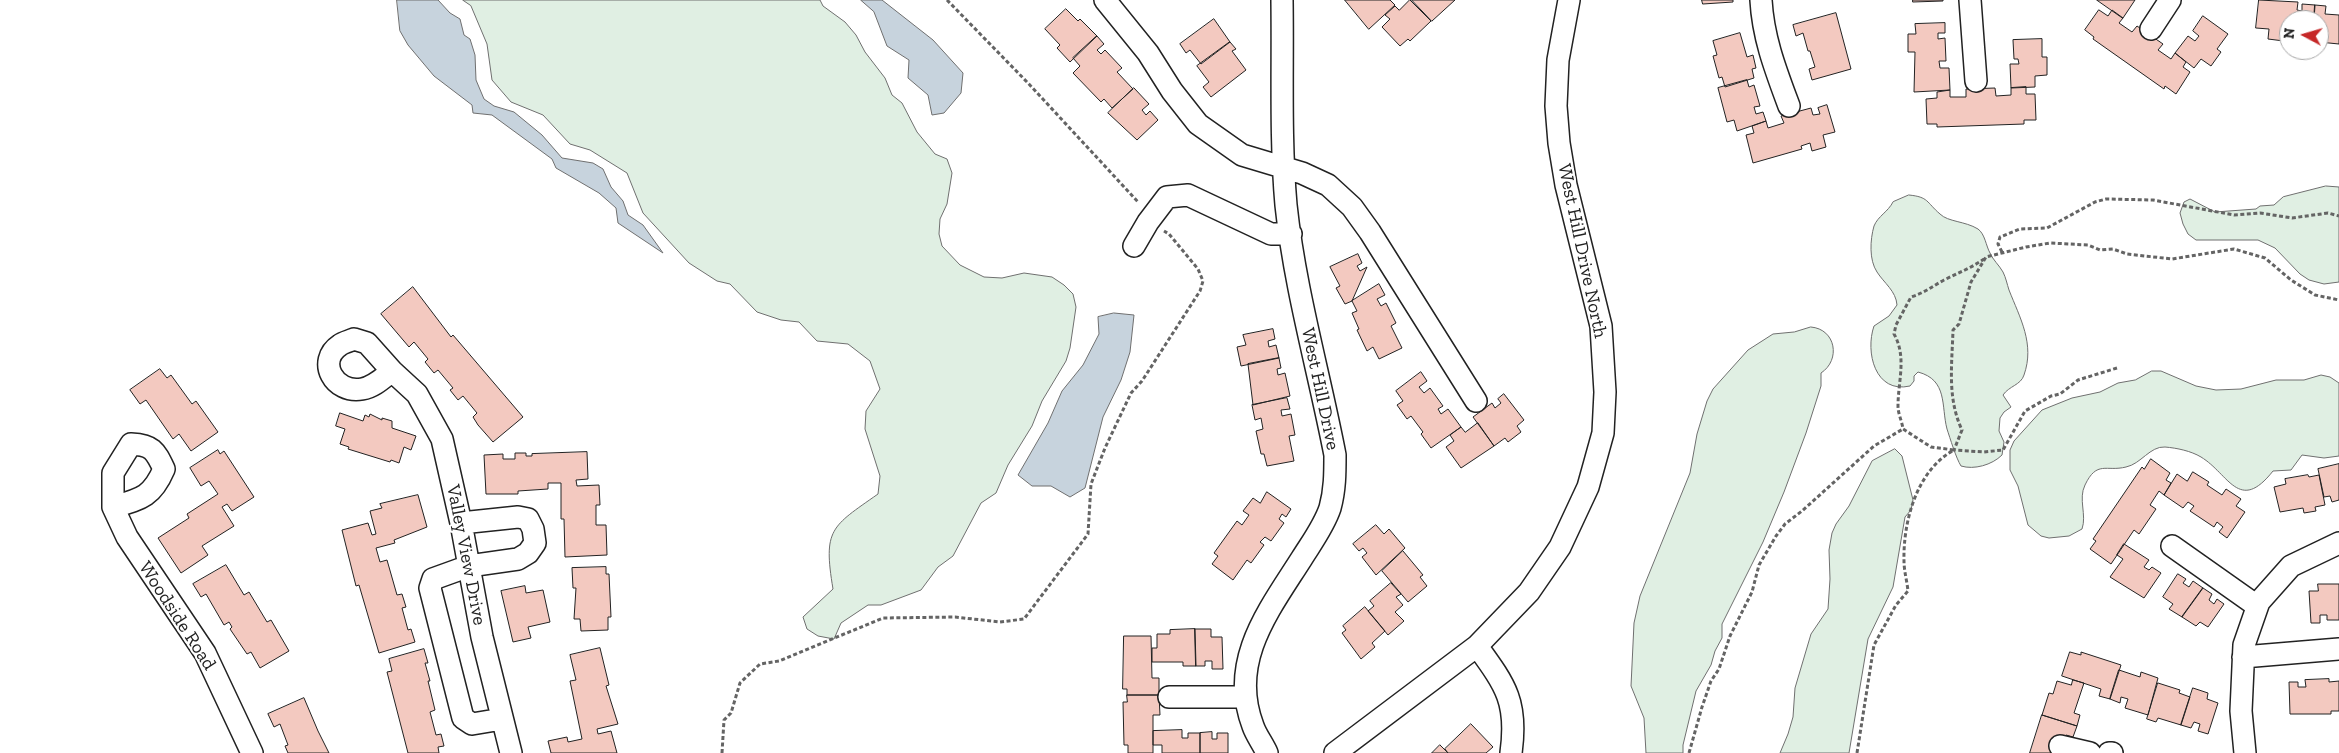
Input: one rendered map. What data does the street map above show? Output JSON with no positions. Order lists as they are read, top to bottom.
{
  "streets": {
    "street": [
      "West Hill Drive North",
      "West Hill Drive",
      "Valley View Drive",
      "Woodside Road"
    ]
  },
  "north": "left"
}
